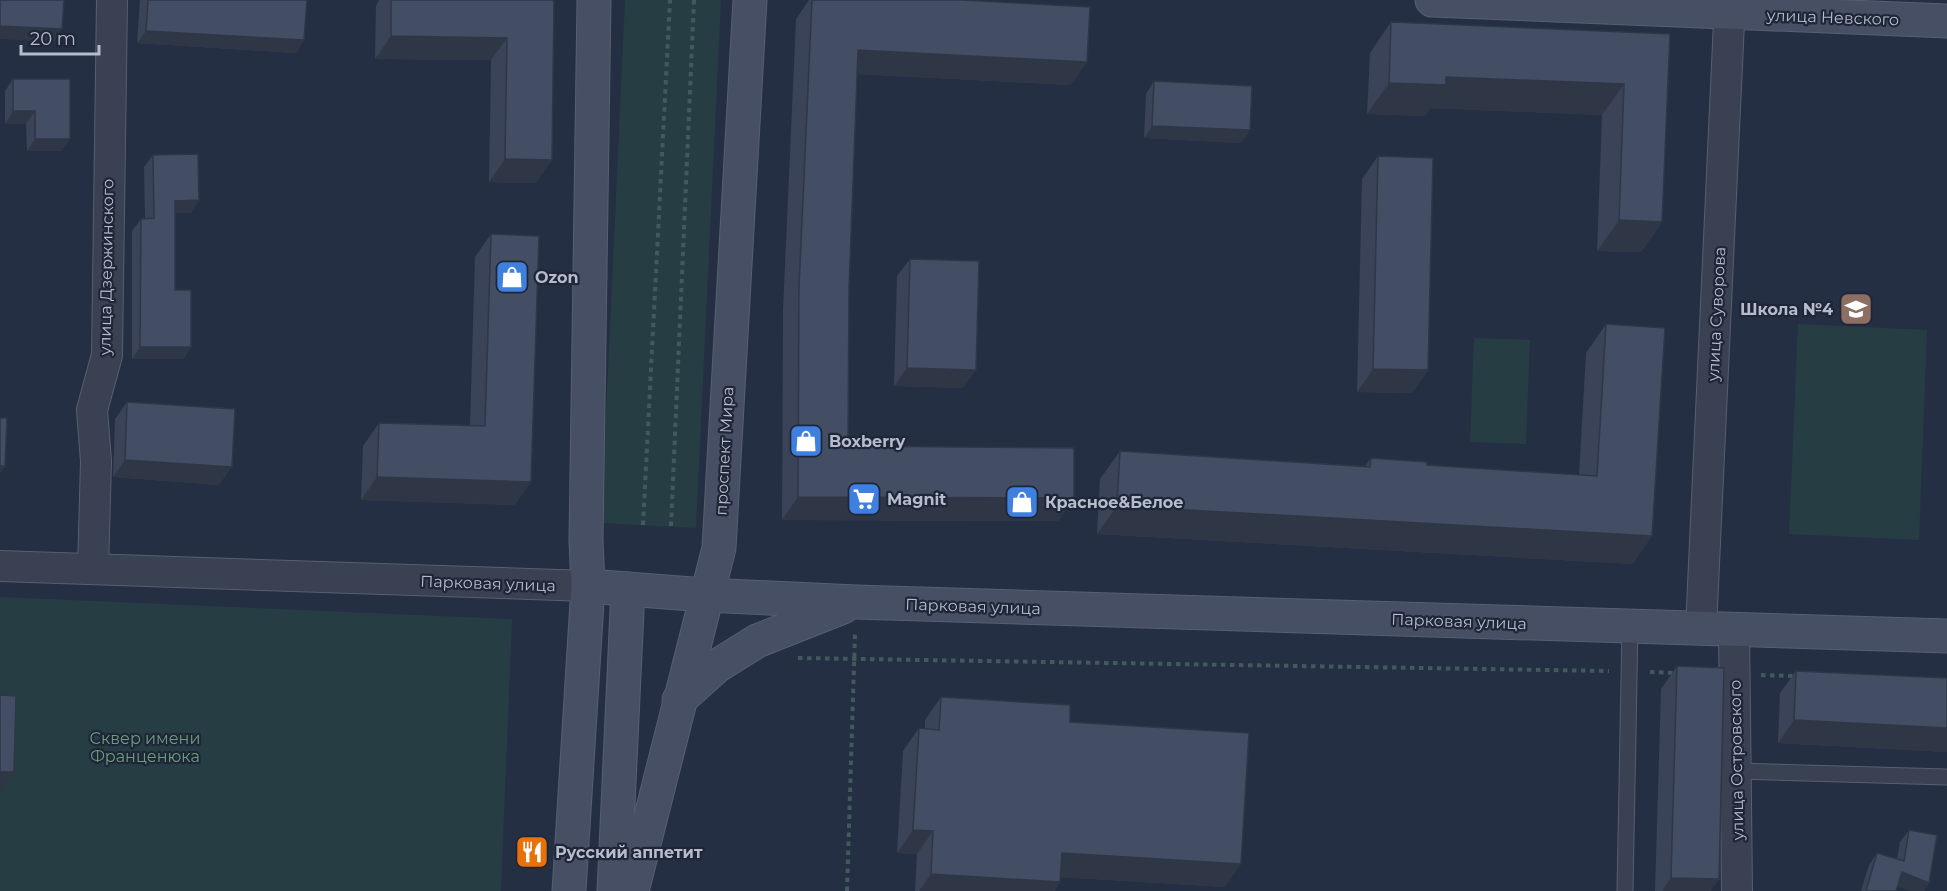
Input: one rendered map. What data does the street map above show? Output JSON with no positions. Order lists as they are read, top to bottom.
{
  "streets": {
    "main road": ["улица Невского", "проспект Мира", "Парковая улица"],
    "street": ["улица Дзержинского", "улица Суворова", "улица Островского"]
  },
  "crossings": [
    ["улица Невского", "улица Суворова"],
    ["улица Дзержинского", "Парковая улица"],
    ["улица Суворова", "Парковая улица"],
    ["проспект Мира", "Парковая улица"],
    ["Парковая улица", "улица Островского"]
  ],
  "parks": ["Сквер имени Франценюка"],
  "places": {
    "shop": ["Ozon", "Boxberry", "Красное&Белое"],
    "school or university": ["Школа №4"],
    "supermarket": ["Magnit"],
    "restaurant": ["Русский аппетит"]
  },
  "scale_bar": "20 m"
}
